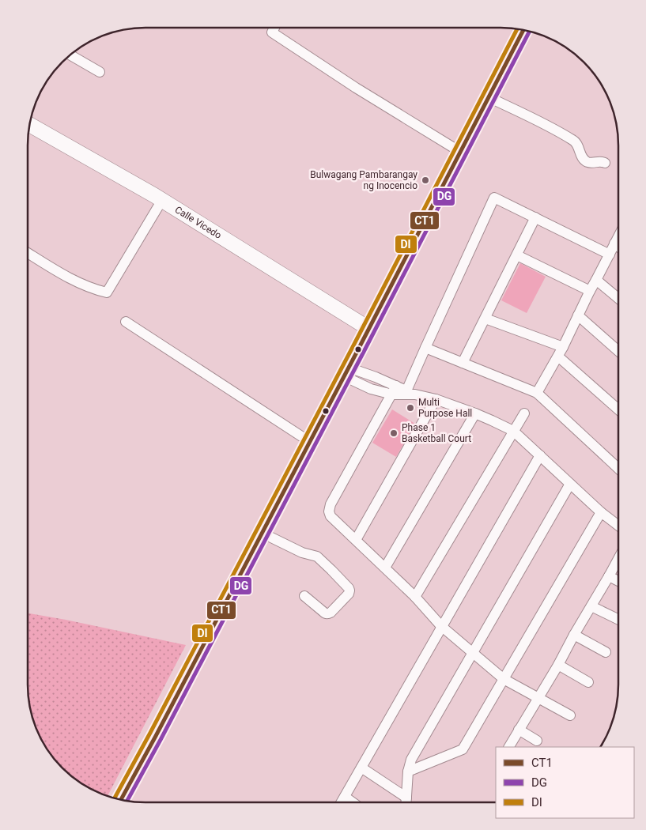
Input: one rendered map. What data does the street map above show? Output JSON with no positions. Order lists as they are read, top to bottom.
{
  "streets": {
    "street": ["Calle Vicedo"]
  },
  "places": ["Bulwagang Pambarangay ng Inocencio", "Multi Purpose Hall", "Phase 1 Basketball Court"],
  "lines": ["transit line DI", "transit line CT1", "transit line DG"],
  "legend": ["CT1", "DG", "DI"]
}
